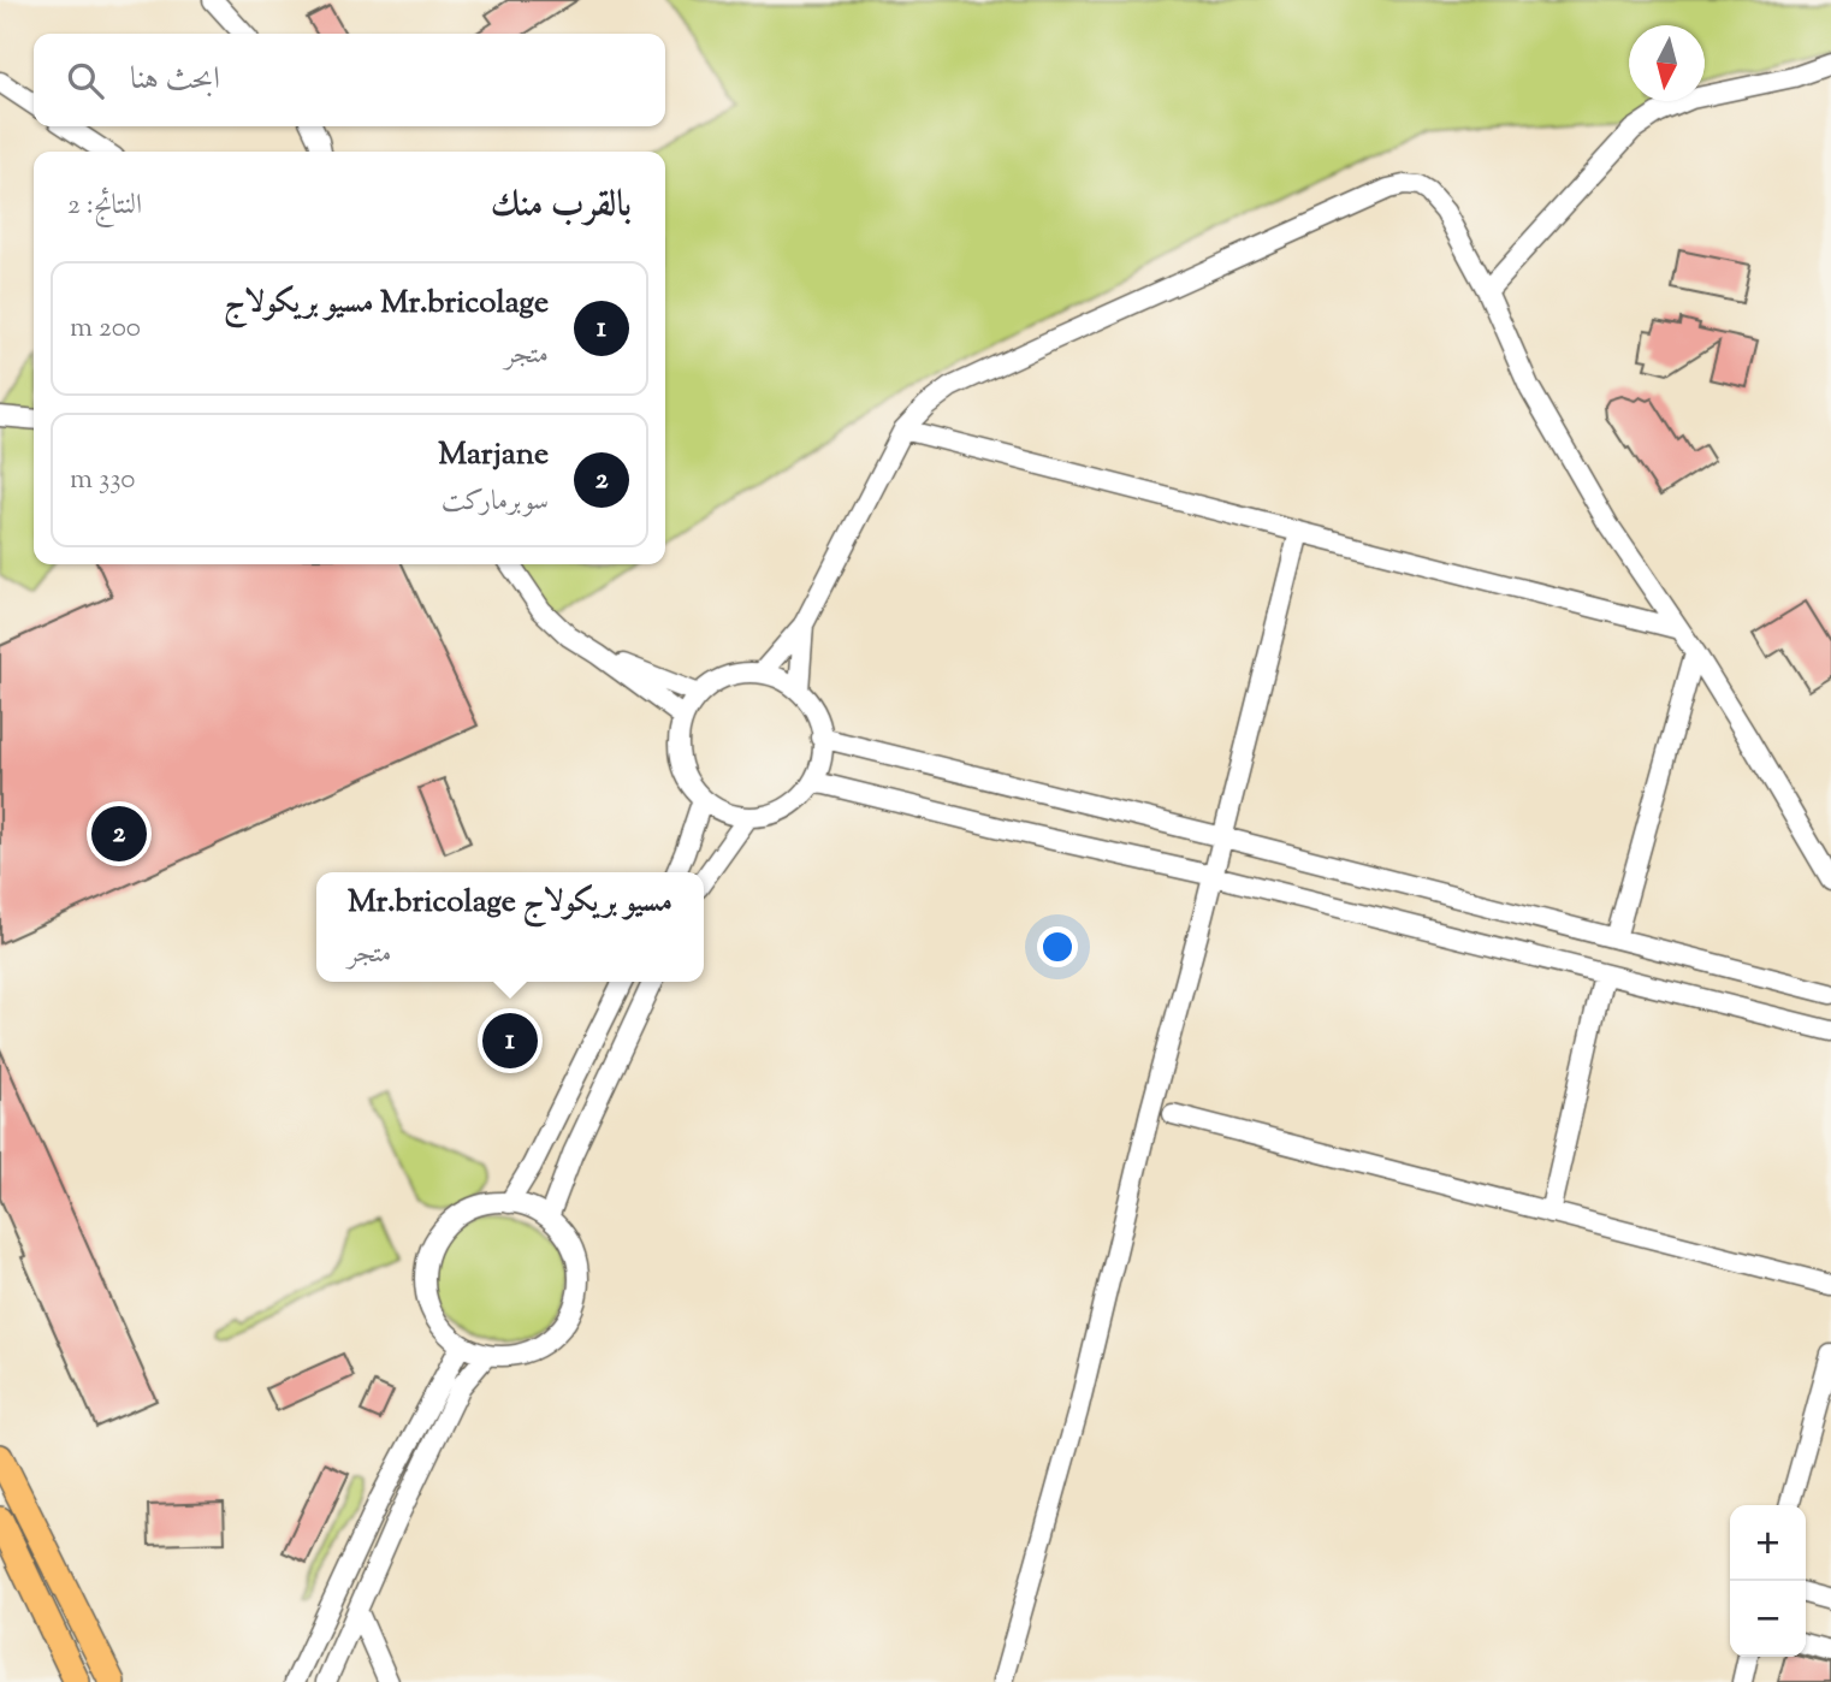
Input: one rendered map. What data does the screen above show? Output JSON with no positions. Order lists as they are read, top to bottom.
{
  "north": "bottom",
  "page": {
    "search": "ابحث هنا",
    "heading": ["بالقرب منك", "النتائج: 2"],
    "list": [
      {
        "mark": "1",
        "name": "Mr.bricolage مسيو بريكولاج",
        "note": "متجر",
        "value": "200 m"
      },
      {
        "mark": "2",
        "name": "Marjane",
        "note": "سوبرماركت",
        "value": "330 m"
      }
    ],
    "pins": ["2", "1"],
    "popup": ["Mr.bricolage مسيو بريكولاج", "متجر"],
    "map_buttons": ["+", "−"]
  }
}
